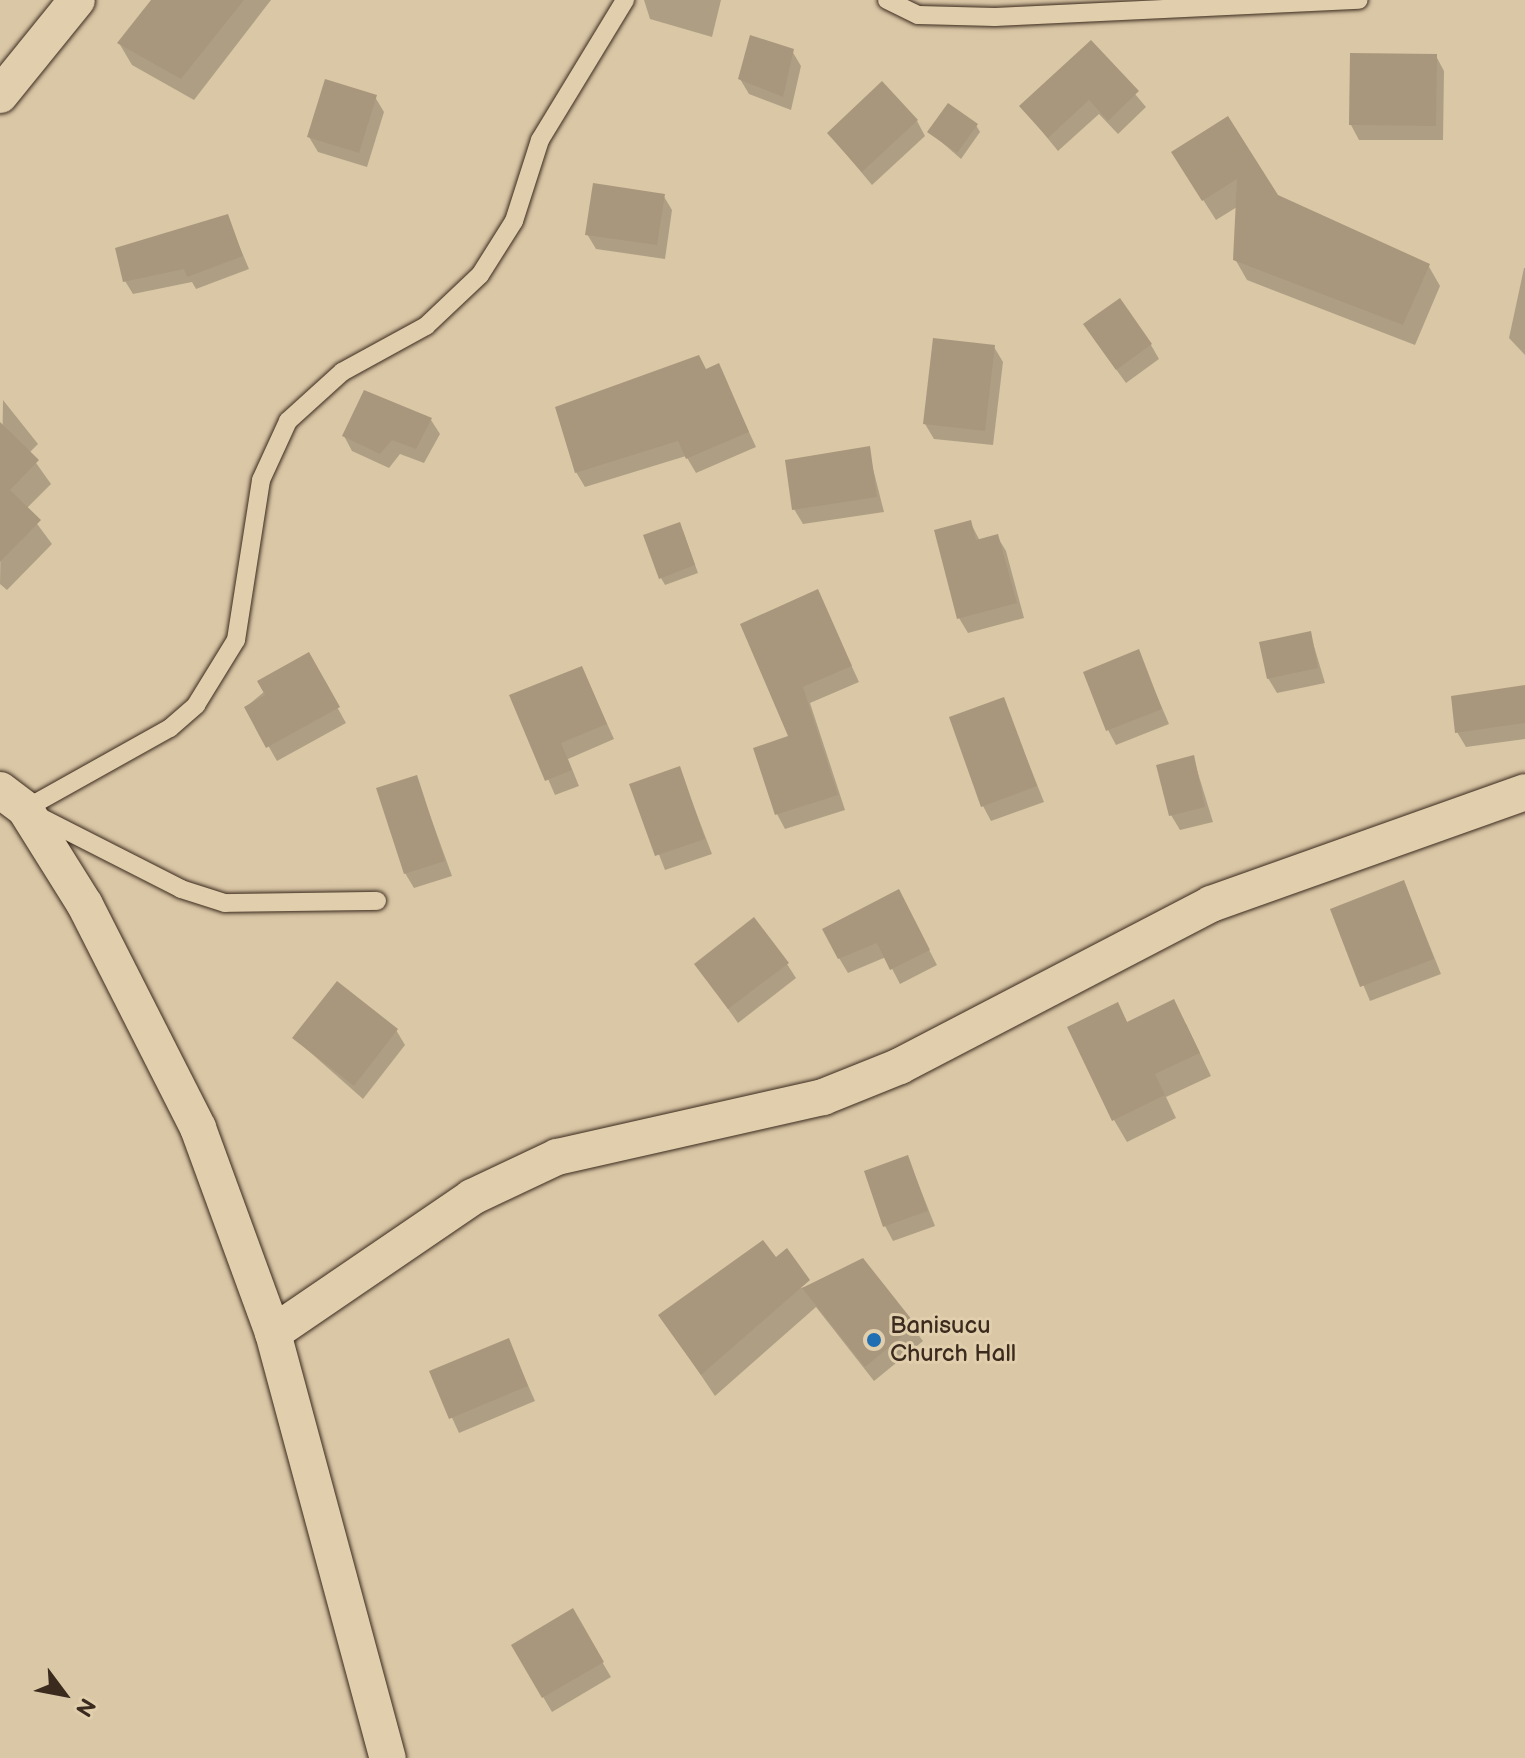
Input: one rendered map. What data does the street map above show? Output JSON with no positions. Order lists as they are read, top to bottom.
{
  "places": ["Banisucu Church Hall"],
  "north": "bottom right"
}
